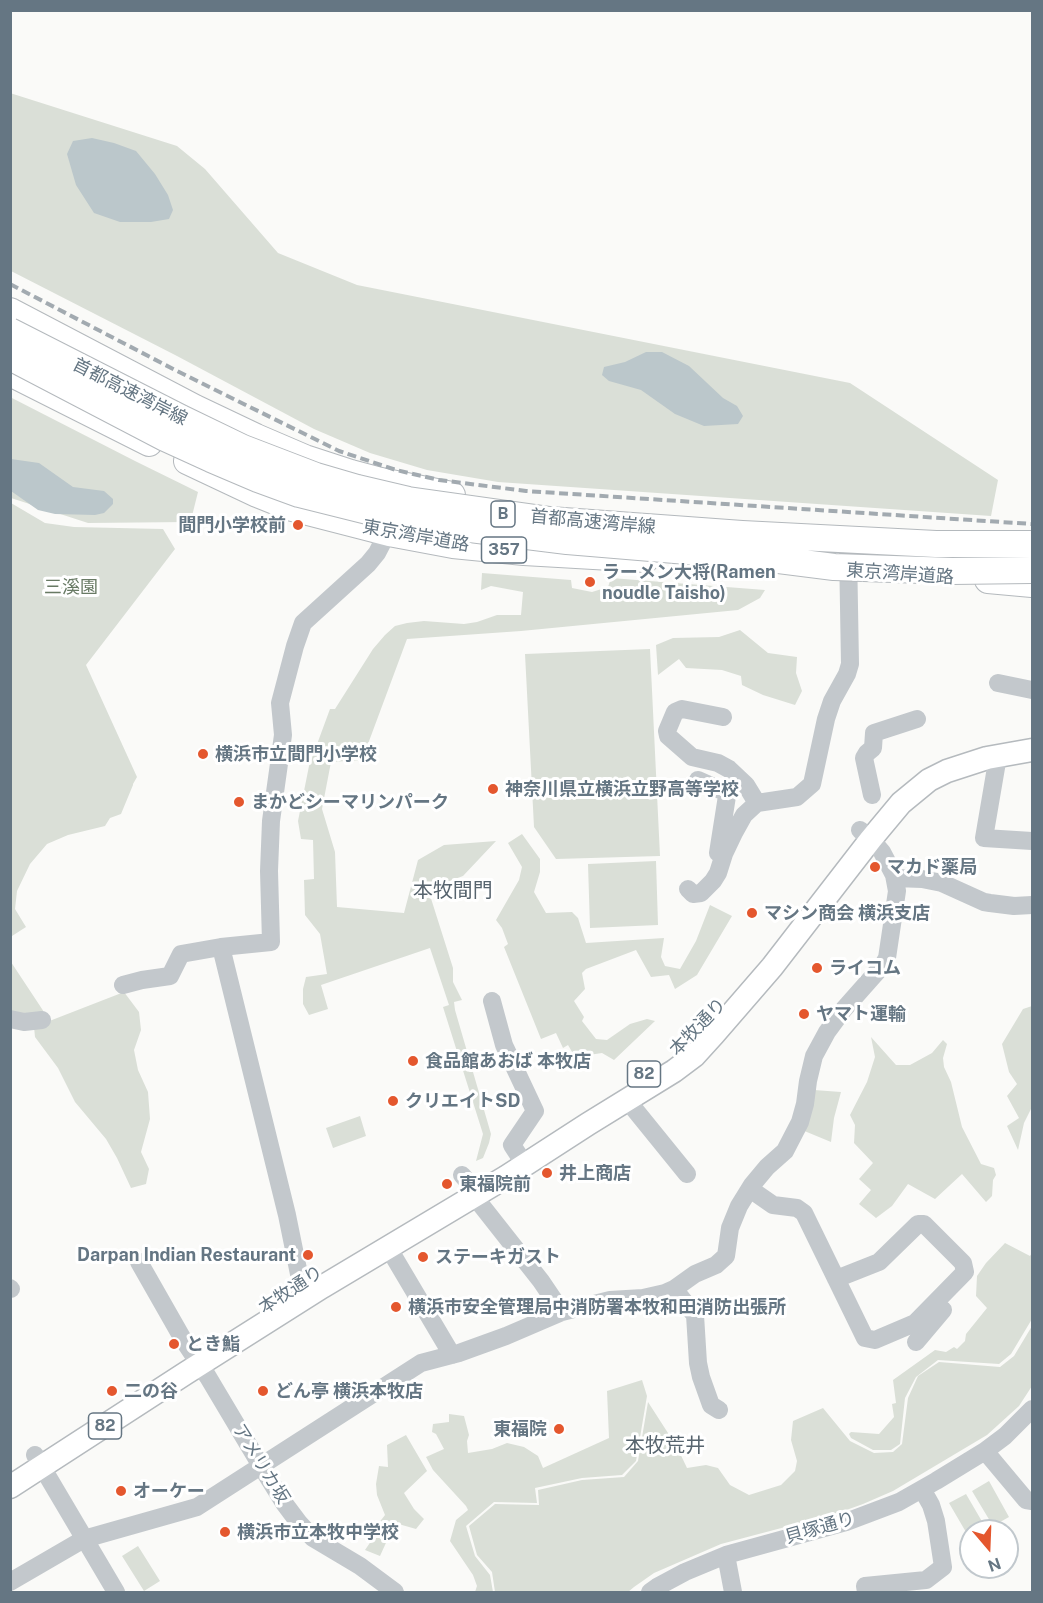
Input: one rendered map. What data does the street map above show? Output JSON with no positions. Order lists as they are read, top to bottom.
{
  "streets": {
    "highway": [
      "首都高速湾岸線",
      "B",
      "東京湾岸道路",
      "357"
    ],
    "main road": ["本牧通り", "82"],
    "street": ["アメリカ坂", "貝塚通り"]
  },
  "crossings": [
    ["首都高速湾岸線", "東京湾岸道路"],
    ["本牧通り", "82"],
    ["本牧通り", "アメリカ坂"],
    ["82", "アメリカ坂"]
  ],
  "districts": ["本牧間門", "本牧荒井"],
  "parks": ["三溪園"],
  "places": [
    "間門小学校前",
    "ラーメン大将(Ramen noudle Taisho)",
    "横浜市立間門小学校",
    "神奈川県立横浜立野高等学校",
    "まかどシーマリンパーク",
    "マカド薬局",
    "マシン商会 横浜支店",
    "ライコム",
    "ヤマト運輸",
    "食品館あおば 本牧店",
    "クリエイトSD",
    "井上商店",
    "東福院前",
    "Darpan Indian Restaurant",
    "ステーキガスト",
    "横浜市安全管理局中消防署本牧和田消防出張所",
    "とき鮨",
    "二の谷",
    "どん亭 横浜本牧店",
    "東福院",
    "オーケー",
    "横浜市立本牧中学校"
  ],
  "north": "bottom"
}
